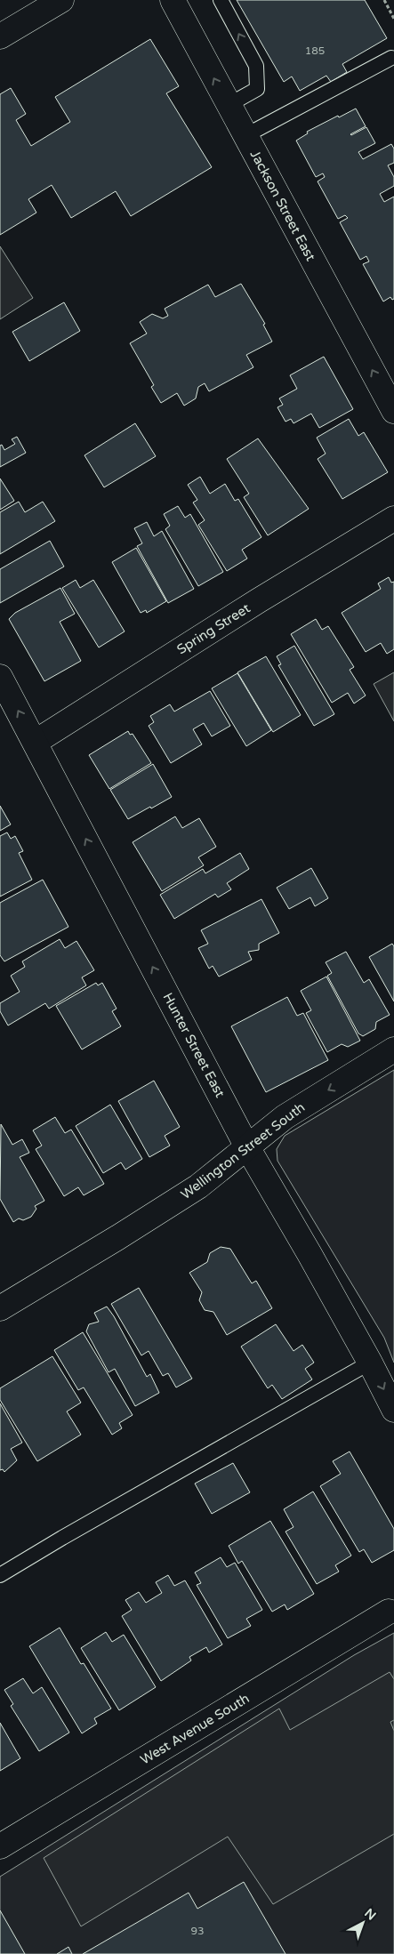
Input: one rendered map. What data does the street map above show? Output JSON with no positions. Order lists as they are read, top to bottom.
{
  "streets": {
    "street": [
      "Jackson Street East",
      "Spring Street",
      "Hunter Street East",
      "Wellington Street South",
      "West Avenue South"
    ]
  },
  "crossings": [
    ["Spring Street", "Hunter Street East"],
    ["Hunter Street East", "Wellington Street South"]
  ],
  "one_way": ["Jackson Street East", "Hunter Street East", "Wellington Street South"],
  "house_numbers": ["185", "93"],
  "north": "top right"
}
